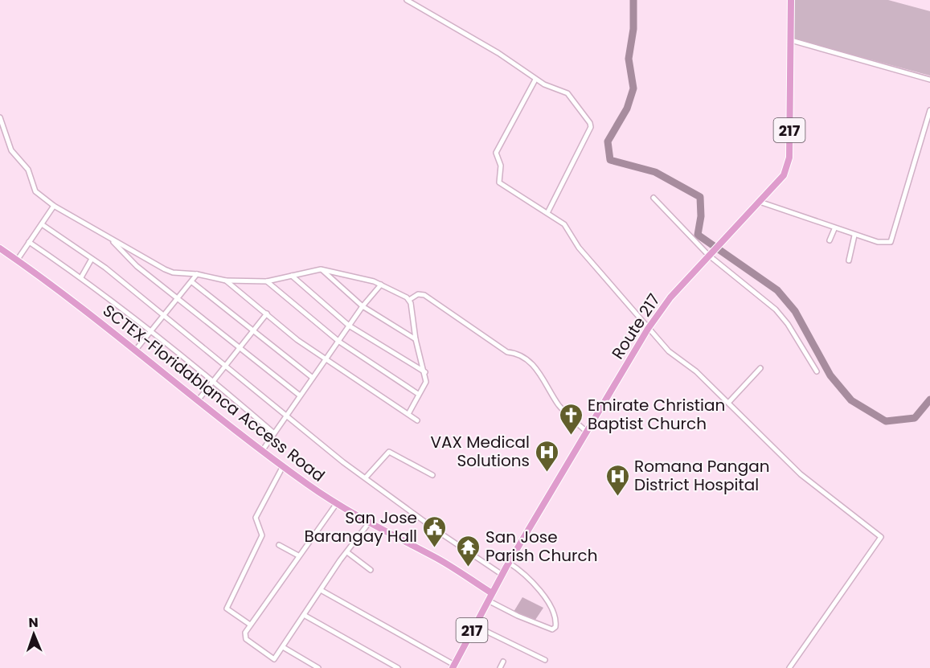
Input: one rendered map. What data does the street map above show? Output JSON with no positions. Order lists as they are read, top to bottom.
{
  "streets": {
    "main road": ["217", "Route 217", "SCTEX-Floridablanca Access Road"]
  },
  "crossings": [
    ["Route 217", "SCTEX-Floridablanca Access Road"]
  ],
  "places": {
    "church": ["Emirate Christian Baptist Church"],
    "hospital": ["VAX Medical Solutions", "Romana Pangan District Hospital"],
    "public building": ["San Jose Barangay Hall"],
    "temple": ["San Jose Parish Church"]
  },
  "north": "top"
}
